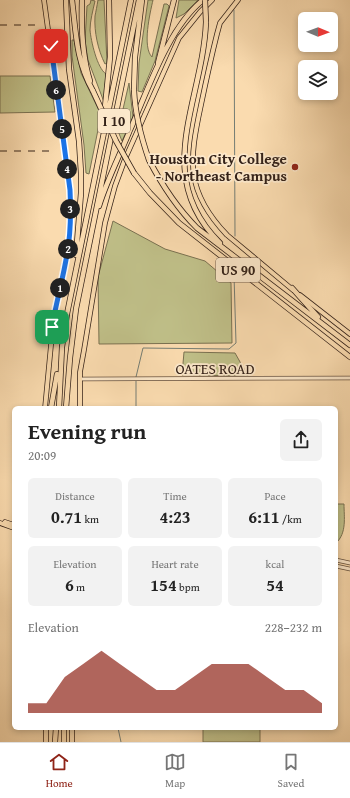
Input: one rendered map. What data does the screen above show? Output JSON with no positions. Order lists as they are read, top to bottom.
{
  "streets": {
    "highway": ["I 10", "US 90"],
    "street": ["OATES ROAD"]
  },
  "crossings": [
    ["I 10", "US 90"]
  ],
  "places": ["Houston City College - Northeast Campus"],
  "north": "right",
  "page": {
    "pins": [
      "6",
      "5",
      "4",
      "3",
      "2",
      "1"
    ],
    "heading": ["Evening run", "20:09"],
    "stats": [
      ["Distance", "0.71 km"],
      ["Time", "4:23"],
      ["Pace", "6:11 /km"],
      ["Elevation", "6 m"],
      ["Heart rate", "154 bpm"],
      ["kcal", "54"]
    ],
    "chart": ["Elevation", "228–232 m"],
    "tabs": ["Home", "Map", "Saved"]
  }
}
